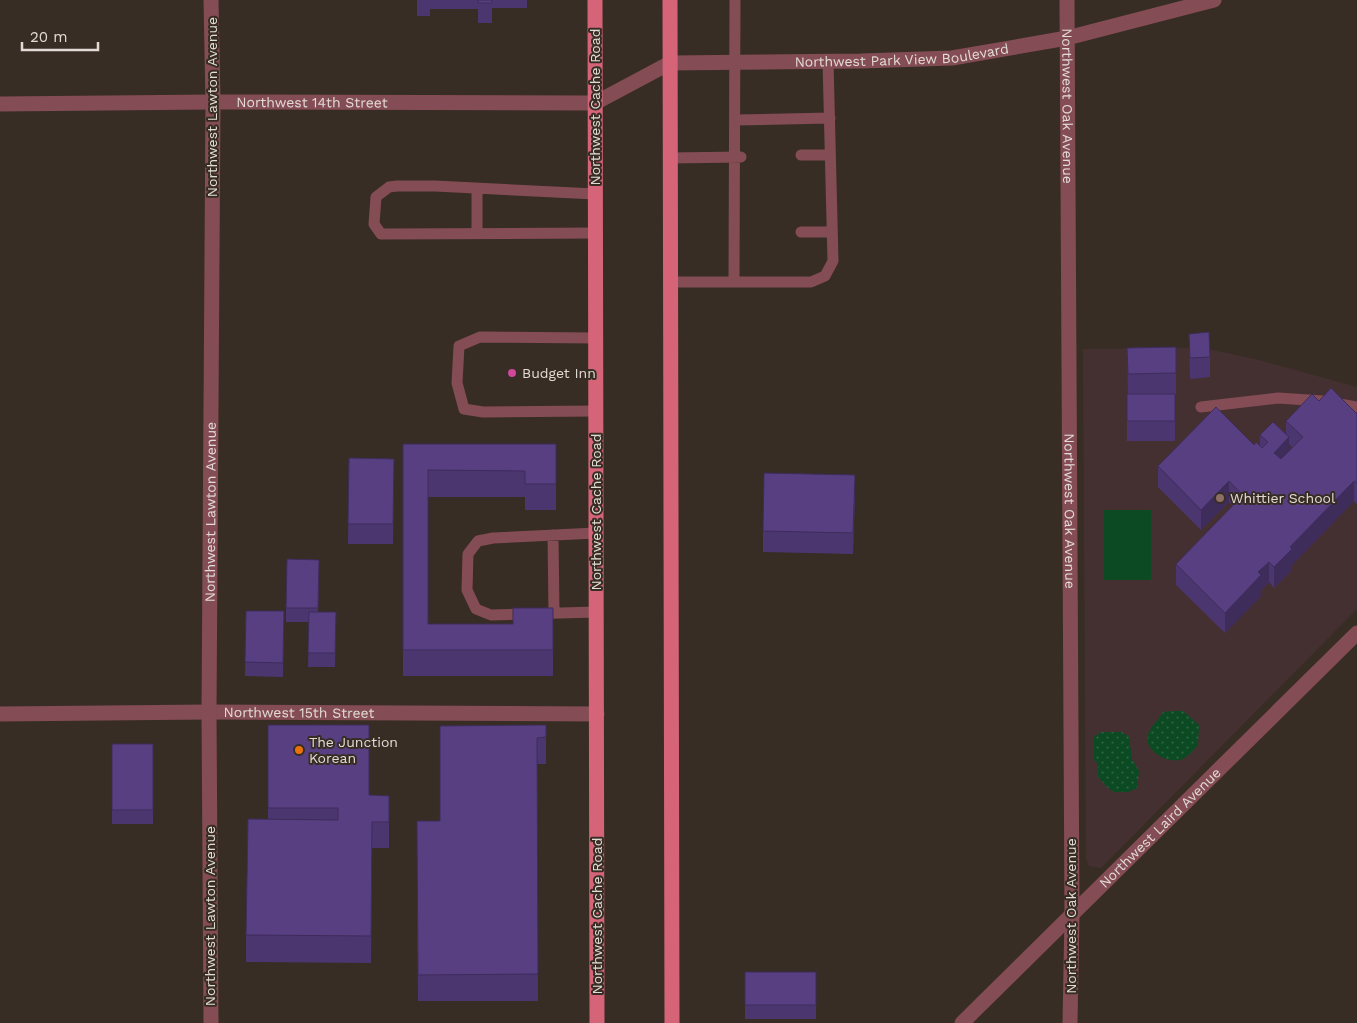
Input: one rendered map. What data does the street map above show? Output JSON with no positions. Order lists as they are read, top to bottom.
{
  "streets": {
    "main road": ["Northwest Cache Road"],
    "street": [
      "Northwest Park View Boulevard",
      "Northwest 14th Street",
      "Northwest Lawton Avenue",
      "Northwest Oak Avenue",
      "Northwest 15th Street",
      "Northwest Laird Avenue"
    ]
  },
  "crossings": [
    ["Northwest Park View Boulevard", "Northwest 14th Street"],
    ["Northwest Park View Boulevard", "Northwest Cache Road"],
    ["Northwest Park View Boulevard", "Northwest Oak Avenue"],
    ["Northwest 14th Street", "Northwest Lawton Avenue"],
    ["Northwest 14th Street", "Northwest Cache Road"],
    ["Northwest Lawton Avenue", "Northwest 15th Street"],
    ["Northwest Cache Road", "Northwest 15th Street"],
    ["Northwest Oak Avenue", "Northwest Laird Avenue"]
  ],
  "places": ["Budget Inn", "Whittier School", "The Junction Korean"],
  "scale_bar": "20 m"
}
